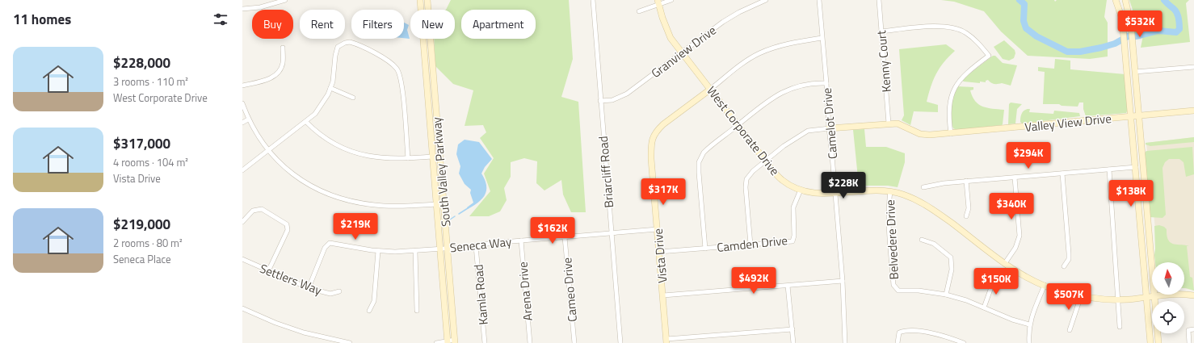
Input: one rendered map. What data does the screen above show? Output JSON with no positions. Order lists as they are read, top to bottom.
{
  "streets": {
    "main road": [
      "Valley View Drive",
      "West Corporate Drive",
      "South Valley Parkway",
      "Vista Drive"
    ],
    "street": [
      "Granview Drive",
      "Kenny Court",
      "Camelot Drive",
      "Briarcliff Road",
      "Belvedere Drive",
      "Camden Drive",
      "Seneca Way",
      "Settlers Way",
      "Cameo Drive",
      "Arena Drive",
      "Kamla Road"
    ]
  },
  "crossings": [
    ["Granview Drive", "West Corporate Drive"],
    ["Granview Drive", "Briarcliff Road"],
    ["Kenny Court", "Valley View Drive"],
    ["Valley View Drive", "Camelot Drive"],
    ["Camelot Drive", "West Corporate Drive"],
    ["Camelot Drive", "Vista Drive"],
    ["West Corporate Drive", "Belvedere Drive"],
    ["West Corporate Drive", "Camden Drive"],
    ["West Corporate Drive", "Vista Drive"],
    ["South Valley Parkway", "Seneca Way"],
    ["Briarcliff Road", "Seneca Way"],
    ["Camden Drive", "Vista Drive"],
    ["Seneca Way", "Vista Drive"],
    ["Seneca Way", "Settlers Way"],
    ["Seneca Way", "Cameo Drive"],
    ["Seneca Way", "Arena Drive"],
    ["Seneca Way", "Kamla Road"]
  ],
  "north": "top",
  "page": {
    "heading": "11 homes",
    "chip": [
      "Buy",
      "Rent",
      "Filters",
      "New",
      "Apartment"
    ],
    "price": [
      "$532K",
      "$294K",
      "$228K",
      "$317K",
      "$138K",
      "$340K",
      "$219K",
      "$162K",
      "$492K",
      "$150K",
      "$507K"
    ],
    "list": [
      {
        "name": "$228,000",
        "note": "3 rooms · 110 m² · West Corporate Drive"
      },
      {
        "name": "$317,000",
        "note": "4 rooms · 104 m² · Vista Drive"
      },
      {
        "name": "$219,000",
        "note": "2 rooms · 80 m² · Seneca Place"
      }
    ]
  }
}
